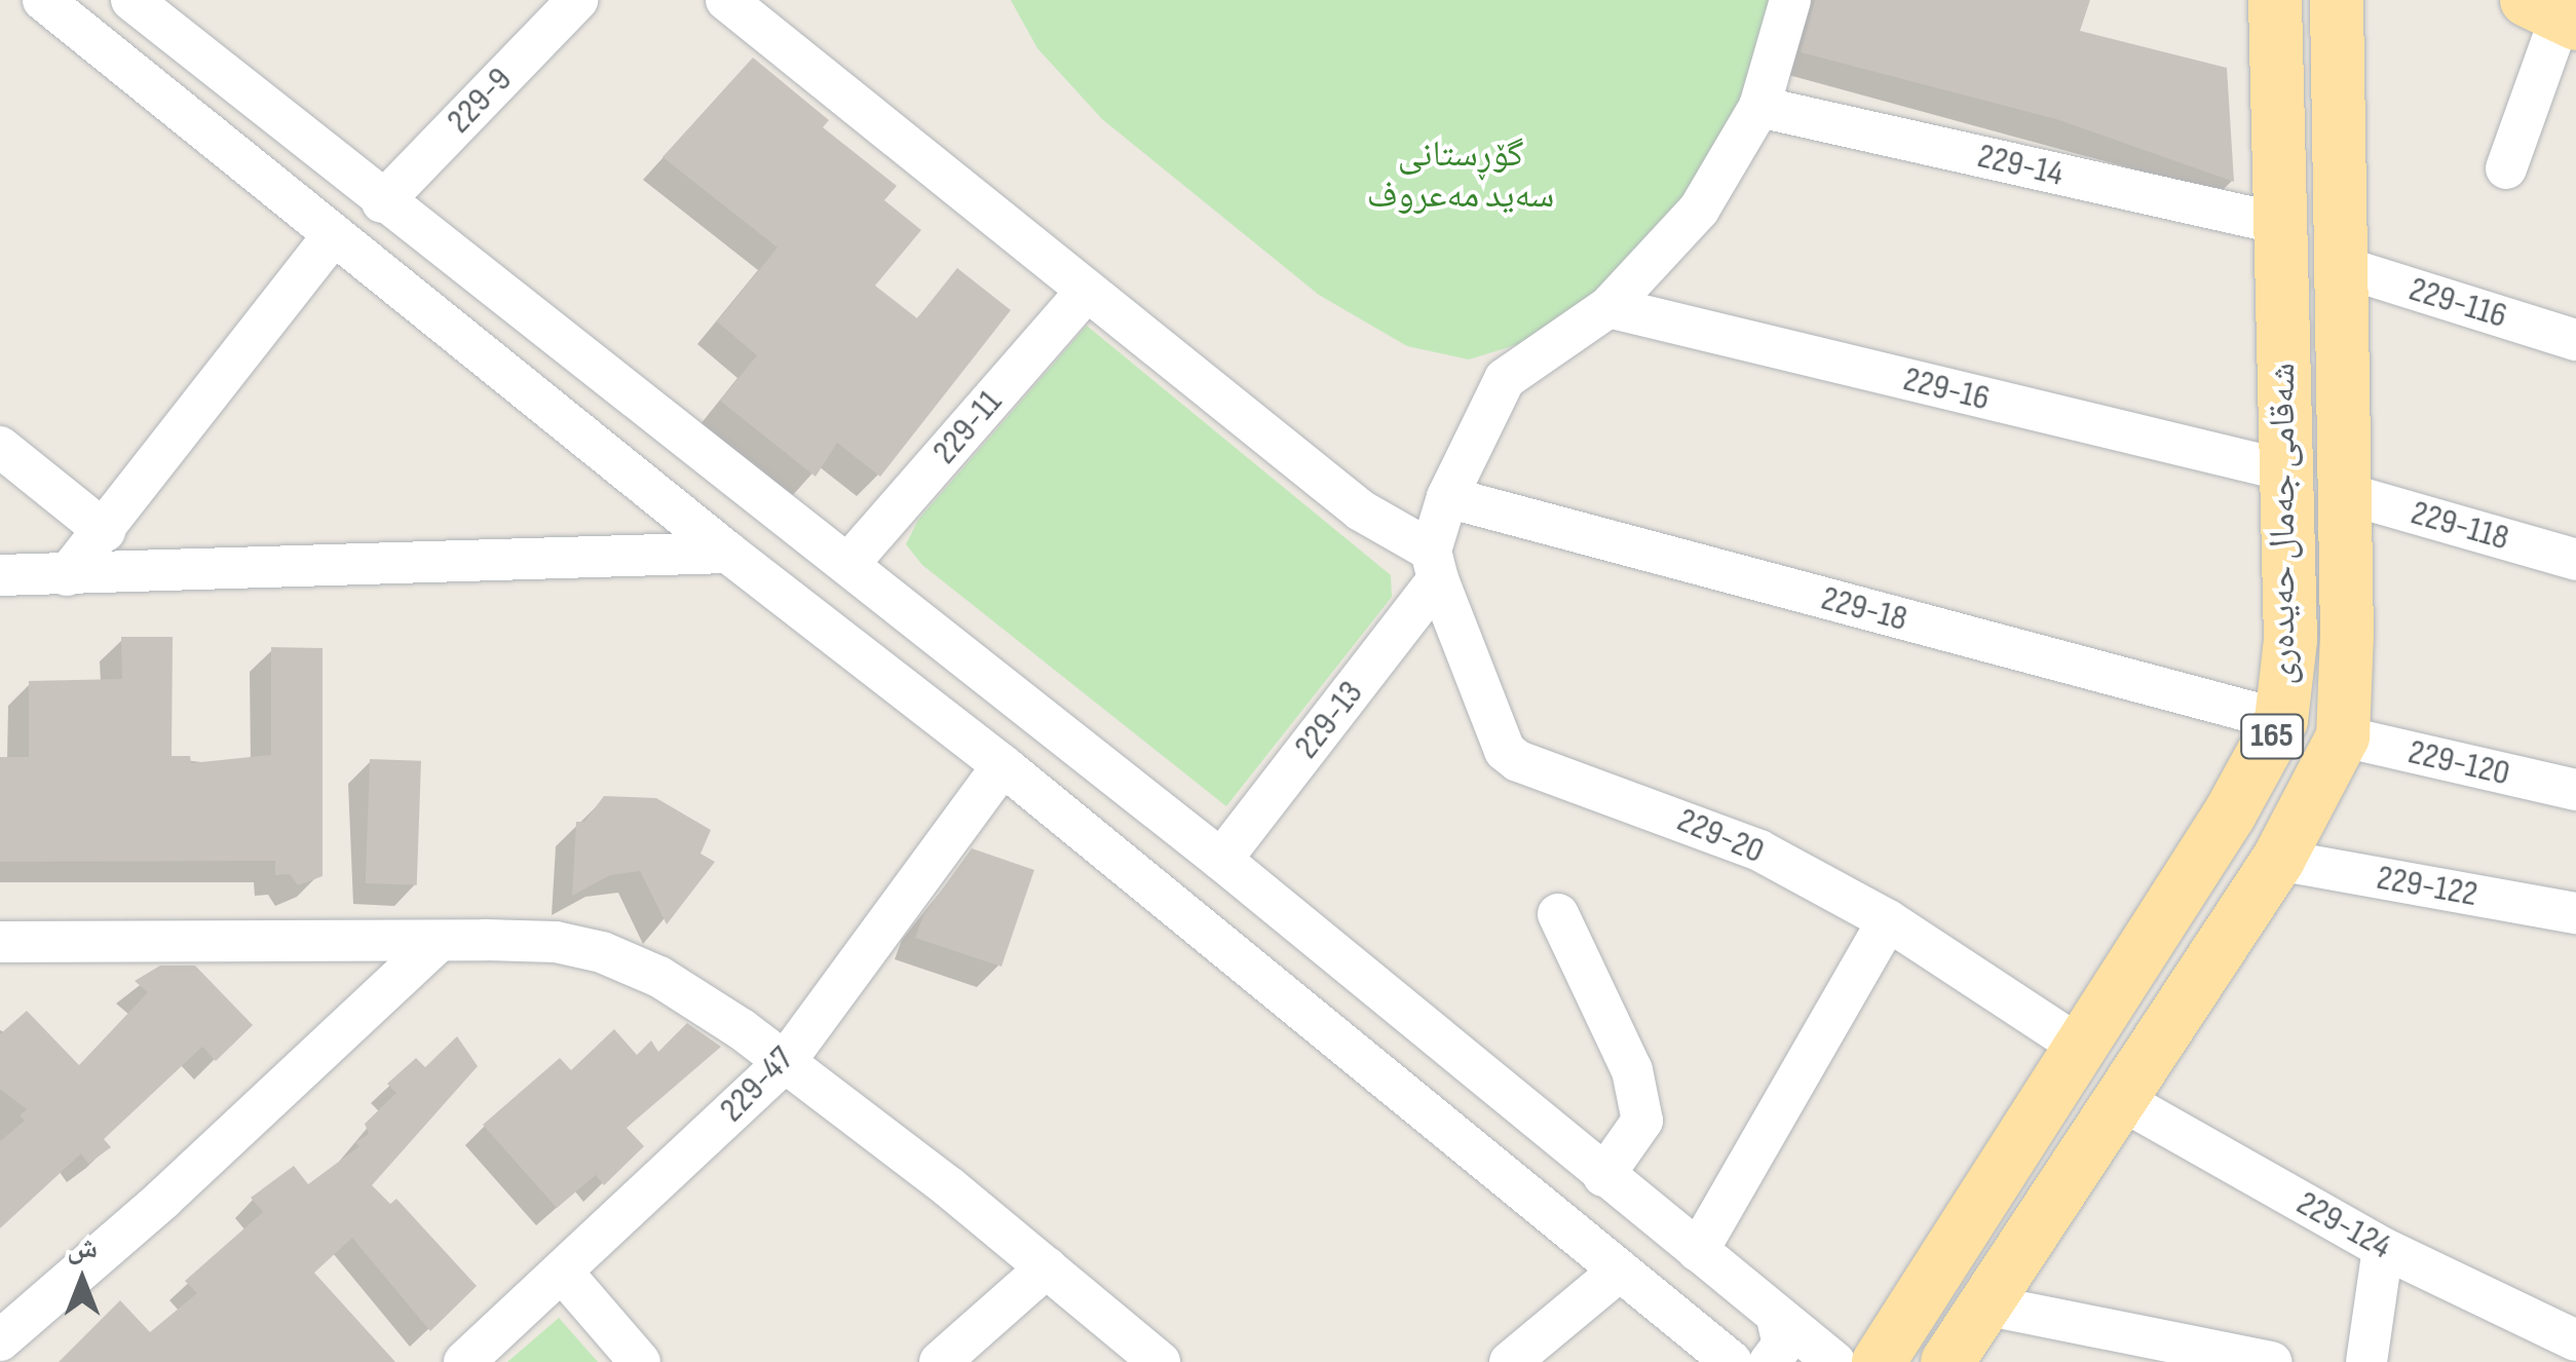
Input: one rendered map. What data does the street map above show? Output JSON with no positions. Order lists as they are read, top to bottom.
{
  "streets": {
    "main road": ["شەقامی جەمال حەیدەری", "165"],
    "street": [
      "229-9",
      "229-14",
      "229-116",
      "229-16",
      "229-11",
      "229-118",
      "229-18",
      "229-13",
      "229-120",
      "229-20",
      "229-122",
      "229-47",
      "229-124"
    ]
  },
  "crossings": [
    ["229-14", "شەقامی جەمال حەیدەری"],
    ["229-116", "شەقامی جەمال حەیدەری"],
    ["229-16", "شەقامی جەمال حەیدەری"],
    ["شەقامی جەمال حەیدەری", "229-118"],
    ["شەقامی جەمال حەیدەری", "229-18"],
    ["شەقامی جەمال حەیدەری", "229-120"],
    ["شەقامی جەمال حەیدەری", "229-20"],
    ["شەقامی جەمال حەیدەری", "229-122"],
    ["شەقامی جەمال حەیدەری", "229-124"],
    ["229-13", "229-20"]
  ],
  "parks": ["گۆڕستانی سەید مەعروف"],
  "north": "top"
}
